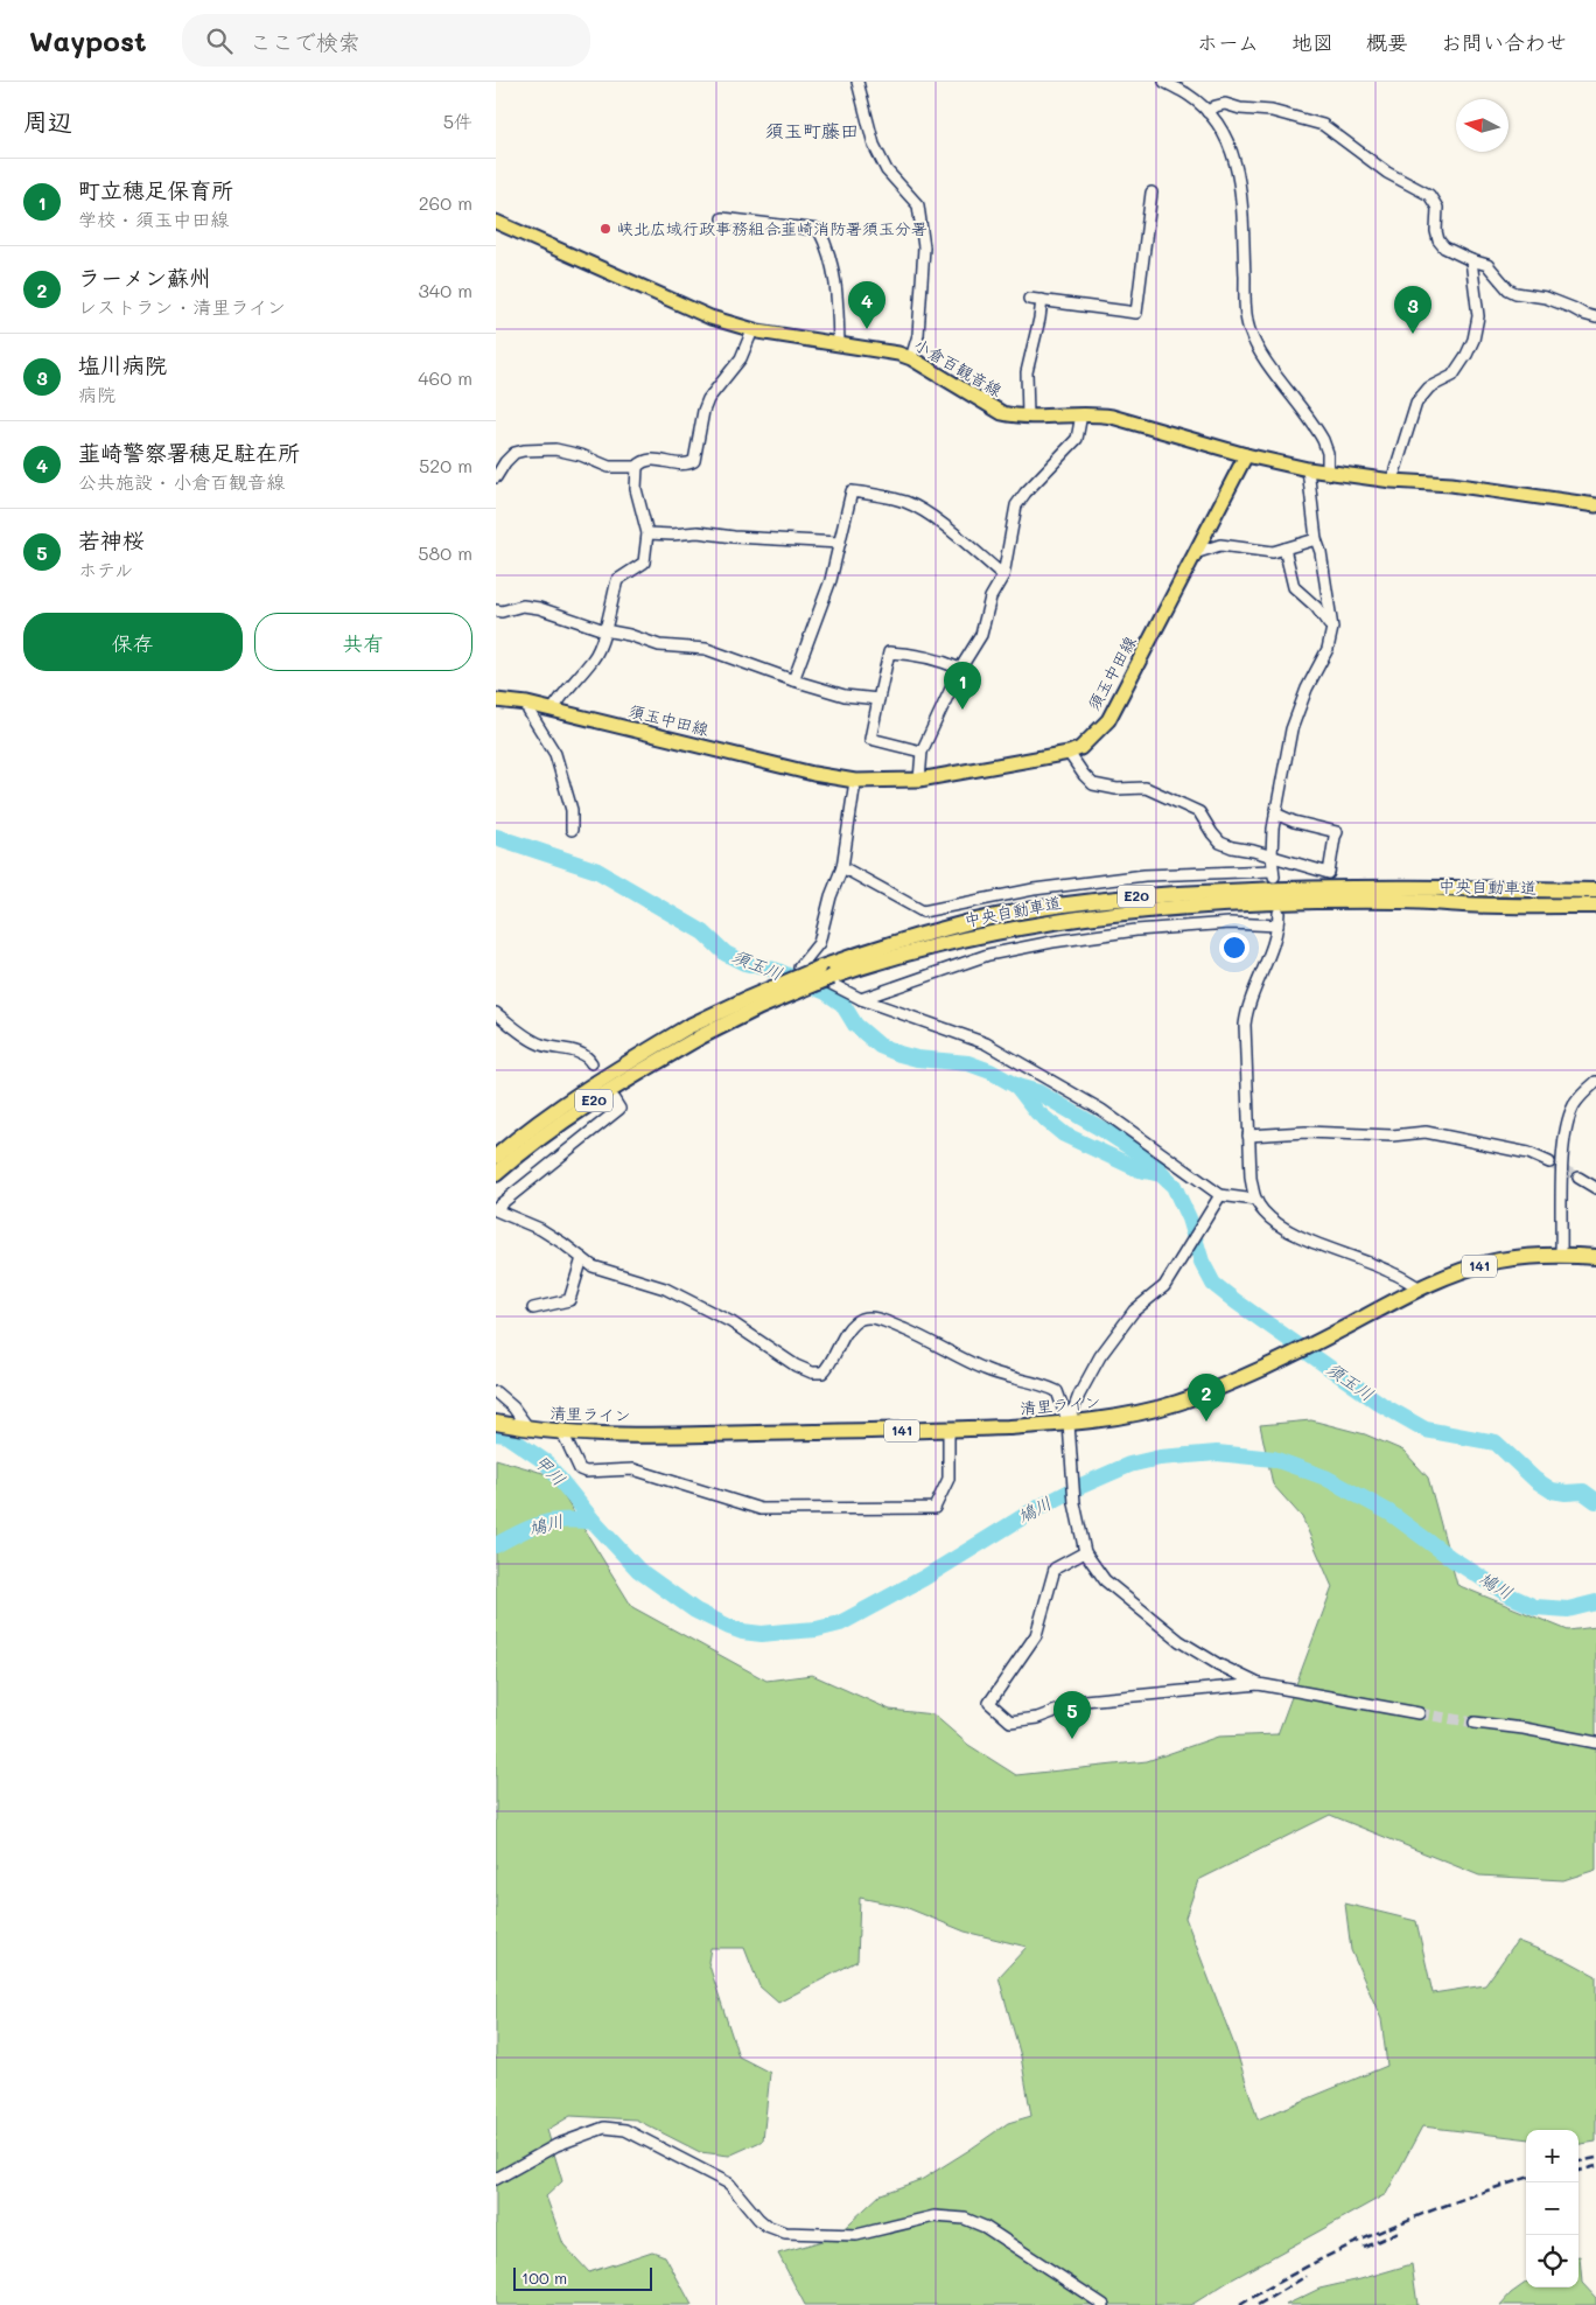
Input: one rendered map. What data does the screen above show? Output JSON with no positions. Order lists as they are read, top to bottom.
{
  "streets": {
    "highway": [
      "中央自動車道",
      "E20",
      "141",
      "清里ライン"
    ],
    "main road": ["小倉百観音線", "須玉中田線"]
  },
  "crossings": [
    ["小倉百観音線", "須玉中田線"]
  ],
  "districts": ["須玉町藤田"],
  "water": ["須玉川", "甲川", "鳩川"],
  "places": ["峡北広域行政事務組合韮崎消防署須玉分署"],
  "scale_bar": "100 m",
  "north": "left",
  "page": {
    "header": "Waypost",
    "search": "ここで検索",
    "nav": [
      "ホーム",
      "地図",
      "概要",
      "お問い合わせ"
    ],
    "heading": ["周辺", "5件"],
    "list": [
      {
        "mark": "1",
        "name": "町立穂足保育所",
        "note": "学校 · 須玉中田線",
        "value": "260 m"
      },
      {
        "mark": "2",
        "name": "ラーメン蘇州",
        "note": "レストラン · 清里ライン",
        "value": "340 m"
      },
      {
        "mark": "3",
        "name": "塩川病院",
        "note": "病院",
        "value": "460 m"
      },
      {
        "mark": "4",
        "name": "韮崎警察署穂足駐在所",
        "note": "公共施設 · 小倉百観音線",
        "value": "520 m"
      },
      {
        "mark": "5",
        "name": "若神桜",
        "note": "ホテル",
        "value": "580 m"
      }
    ],
    "pins": [
      "4",
      "3",
      "1",
      "2",
      "5"
    ],
    "buttons": ["保存", "共有"],
    "map_buttons": ["+", "−"],
    "scale": "100 m"
  }
}
